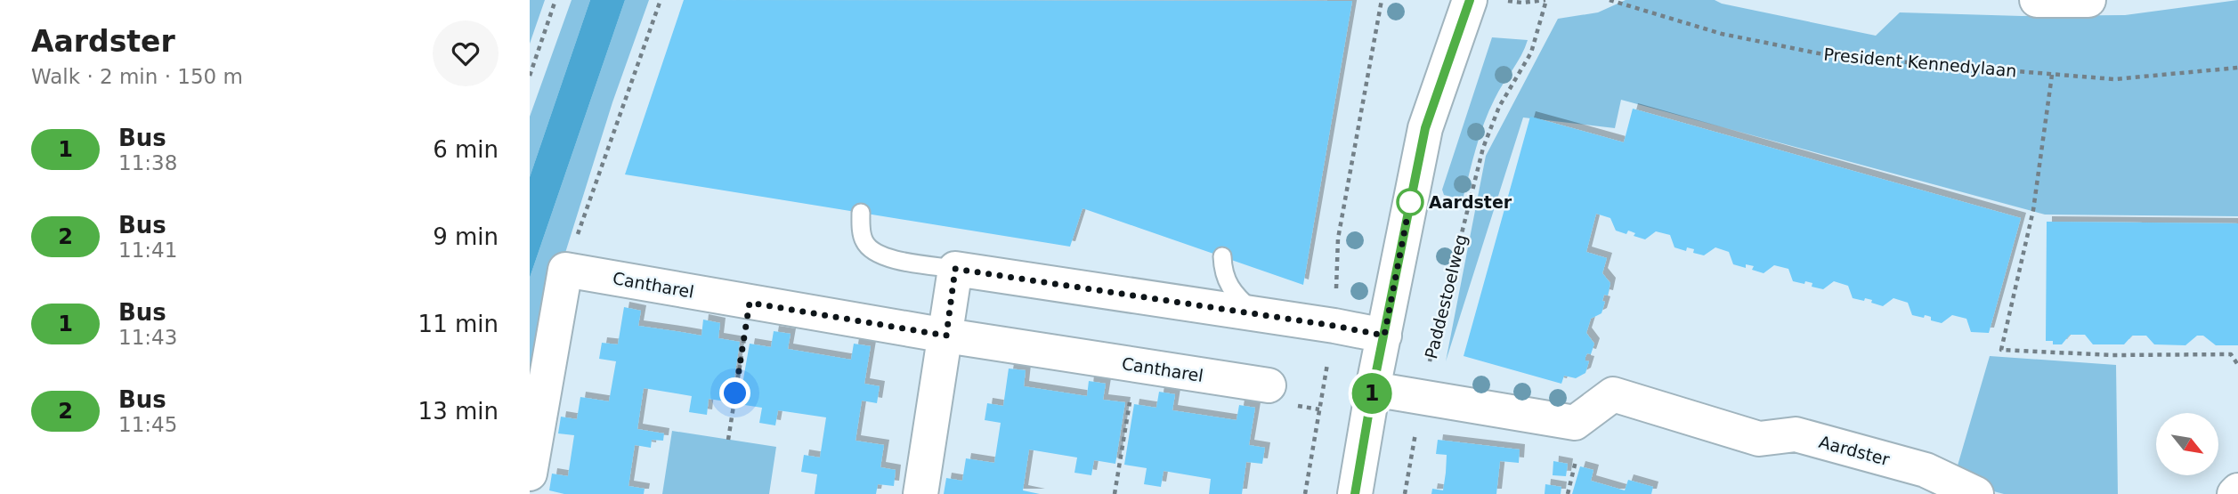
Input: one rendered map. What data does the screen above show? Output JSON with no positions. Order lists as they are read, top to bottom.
{
  "streets": {
    "street": ["Cantharel", "Aardster"],
    "path": ["President Kennedylaan", "Paddestoelweg"]
  },
  "crossings": [
    ["Paddestoelweg", "Aardster"]
  ],
  "places": ["Aardster"],
  "lines": ["bus line 1"],
  "north": "bottom right",
  "page": {
    "heading": ["Aardster", "Walk · 2 min · 150 m"],
    "on_map": "1",
    "list": [
      {
        "mark": "1",
        "name": "Bus",
        "note": "11:38",
        "value": "6 min"
      },
      {
        "mark": "2",
        "name": "Bus",
        "note": "11:41",
        "value": "9 min"
      },
      {
        "mark": "1",
        "name": "Bus",
        "note": "11:43",
        "value": "11 min"
      },
      {
        "mark": "2",
        "name": "Bus",
        "note": "11:45",
        "value": "13 min"
      }
    ]
  }
}
